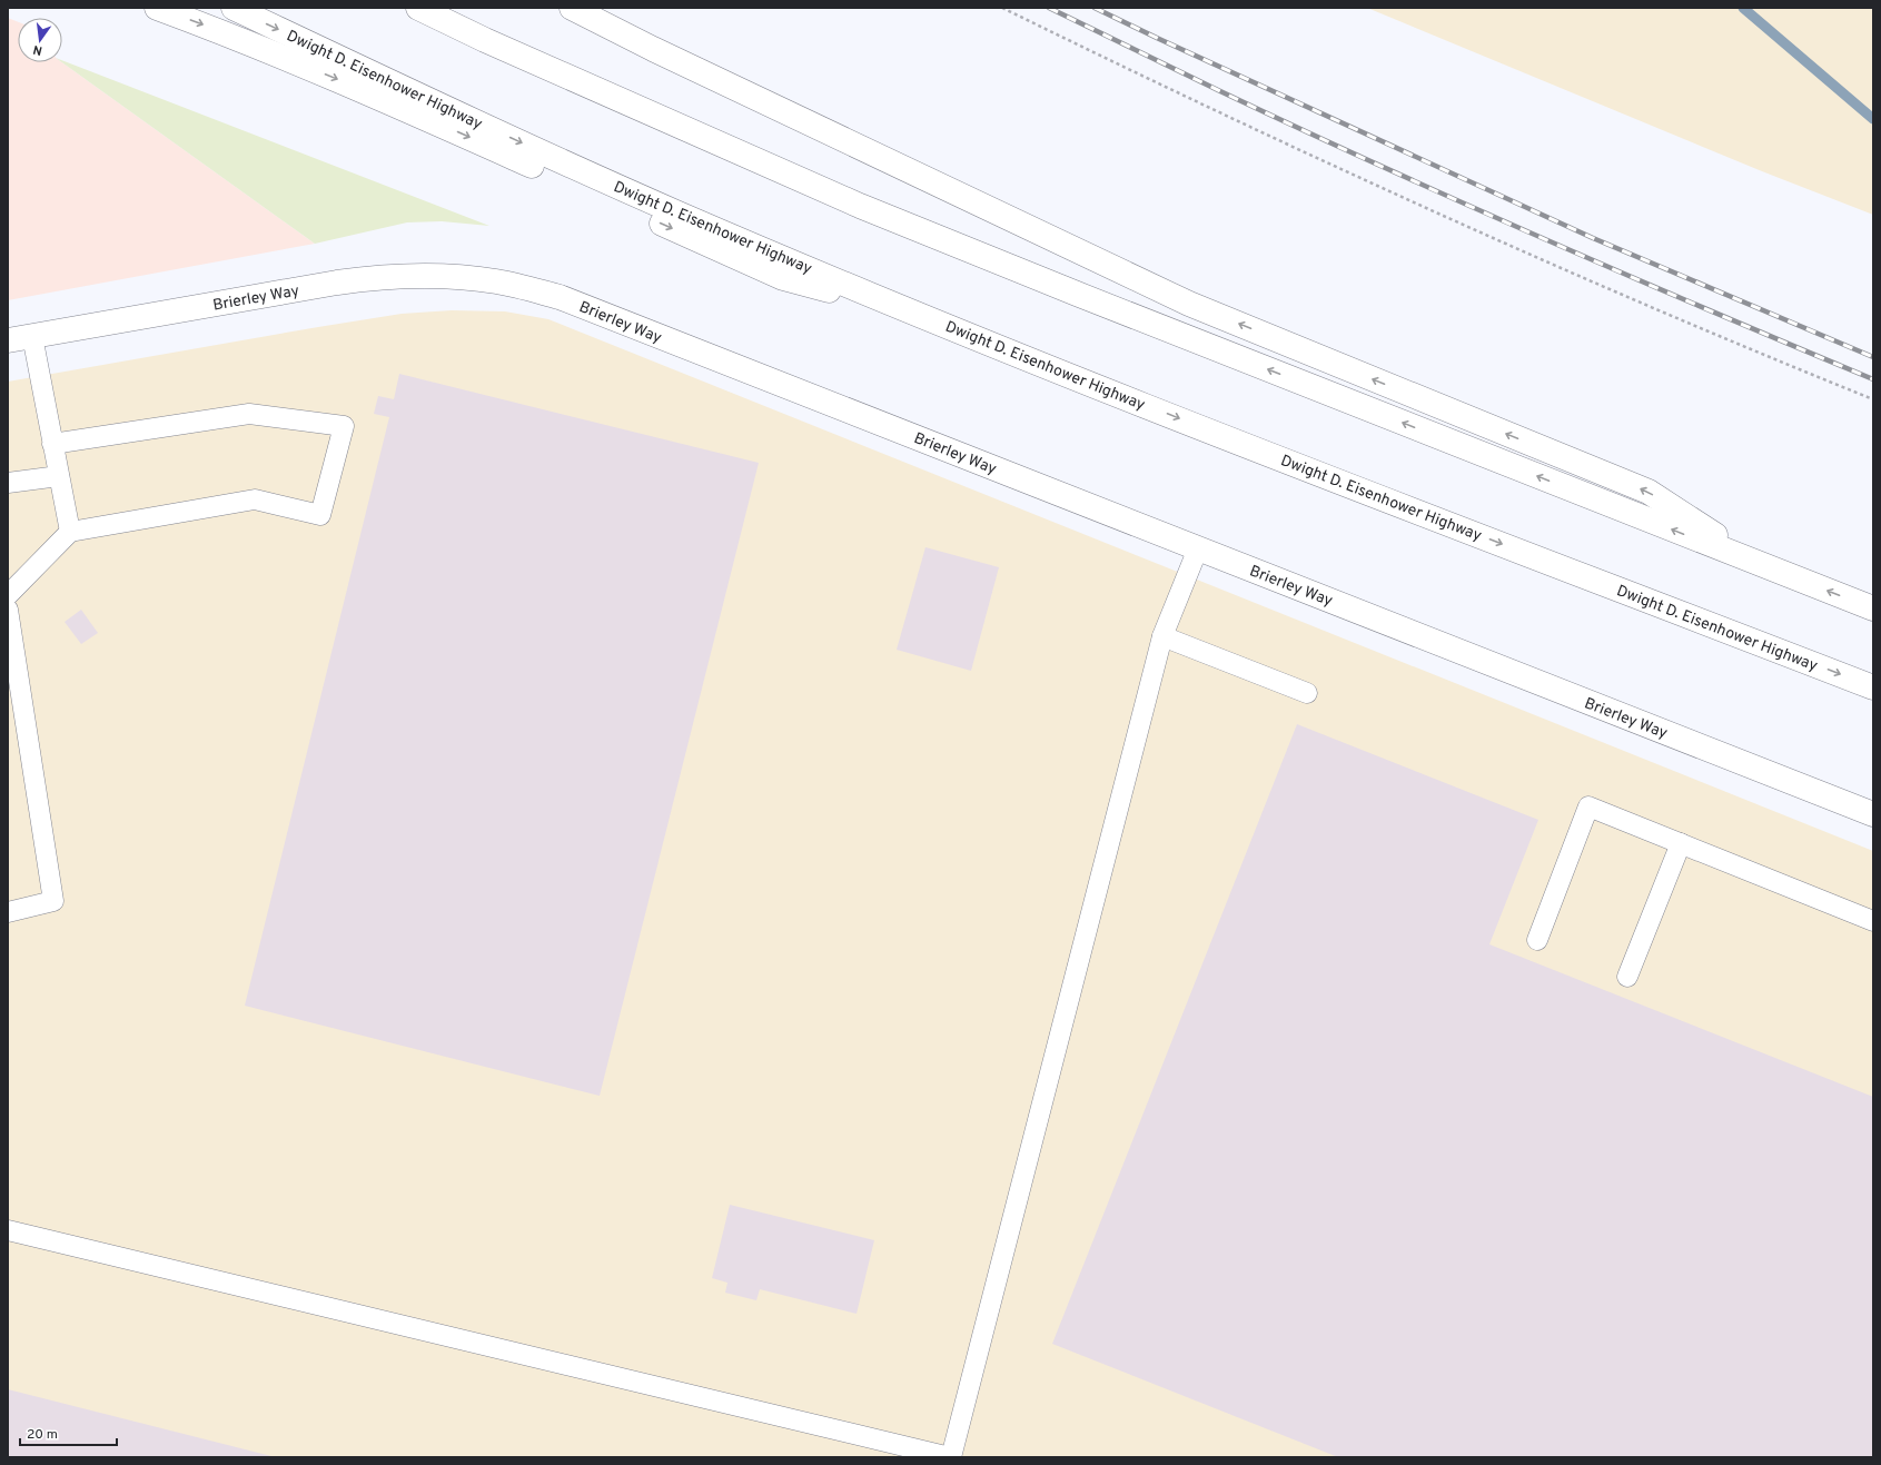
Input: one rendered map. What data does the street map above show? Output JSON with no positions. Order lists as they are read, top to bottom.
{
  "streets": {
    "main road": ["Dwight D. Eisenhower Highway", "Brierley Way"]
  },
  "scale_bar": "20 m",
  "north": "bottom"
}
